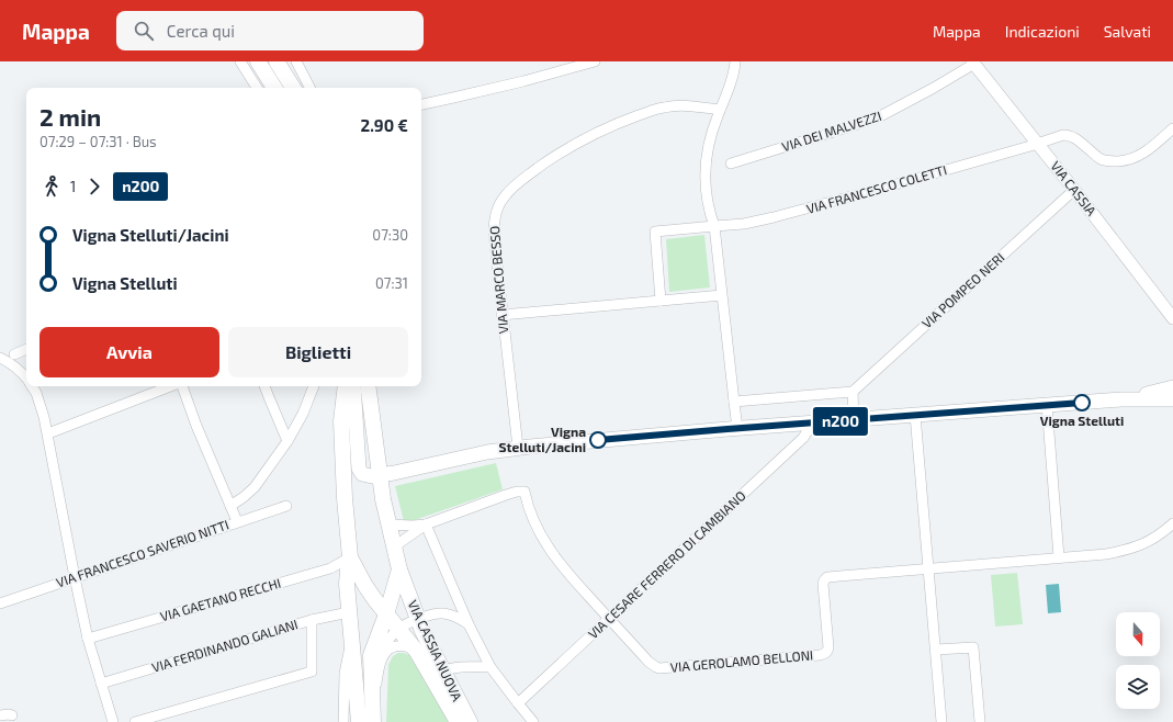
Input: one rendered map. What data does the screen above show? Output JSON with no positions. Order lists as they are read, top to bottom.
{
  "streets": {
    "main road": ["VIA CASSIA NUOVA"],
    "street": [
      "VIA DEI MALVEZZI",
      "VIA CASSIA",
      "VIA FRANCESCO COLETTI",
      "VIA MARCO BESSO",
      "VIA POMPEO NERI",
      "VIA FRANCESCO SAVERIO NITTI",
      "VIA CESARE FERRERO DI CAMBIANO",
      "VIA GAETANO RECCHI",
      "VIA FERDINANDO GALIANI",
      "VIA GEROLAMO BELLONI"
    ]
  },
  "crossings": [
    ["VIA DEI MALVEZZI", "VIA CASSIA"],
    ["VIA CASSIA", "VIA FRANCESCO COLETTI"],
    ["VIA CASSIA", "VIA POMPEO NERI"],
    ["VIA CESARE FERRERO DI CAMBIANO", "VIA GEROLAMO BELLONI"],
    ["VIA GAETANO RECCHI", "VIA CASSIA NUOVA"]
  ],
  "places": ["Vigna Stelluti", "Vigna Stelluti/Jacini"],
  "lines": ["bus line n200"],
  "north": "bottom",
  "page": {
    "header": "Mappa",
    "search": "Cerca qui",
    "nav": ["Mappa", "Indicazioni", "Salvati"],
    "on_map": "n200",
    "heading": ["2 min", "07:29 – 07:31 · Bus", "2.90 €"],
    "legs": ["1", "n200"],
    "list": [
      {
        "name": "Vigna Stelluti/Jacini",
        "value": "07:30"
      },
      {
        "name": "Vigna Stelluti",
        "value": "07:31"
      }
    ],
    "buttons": ["Avvia", "Biglietti"]
  }
}
